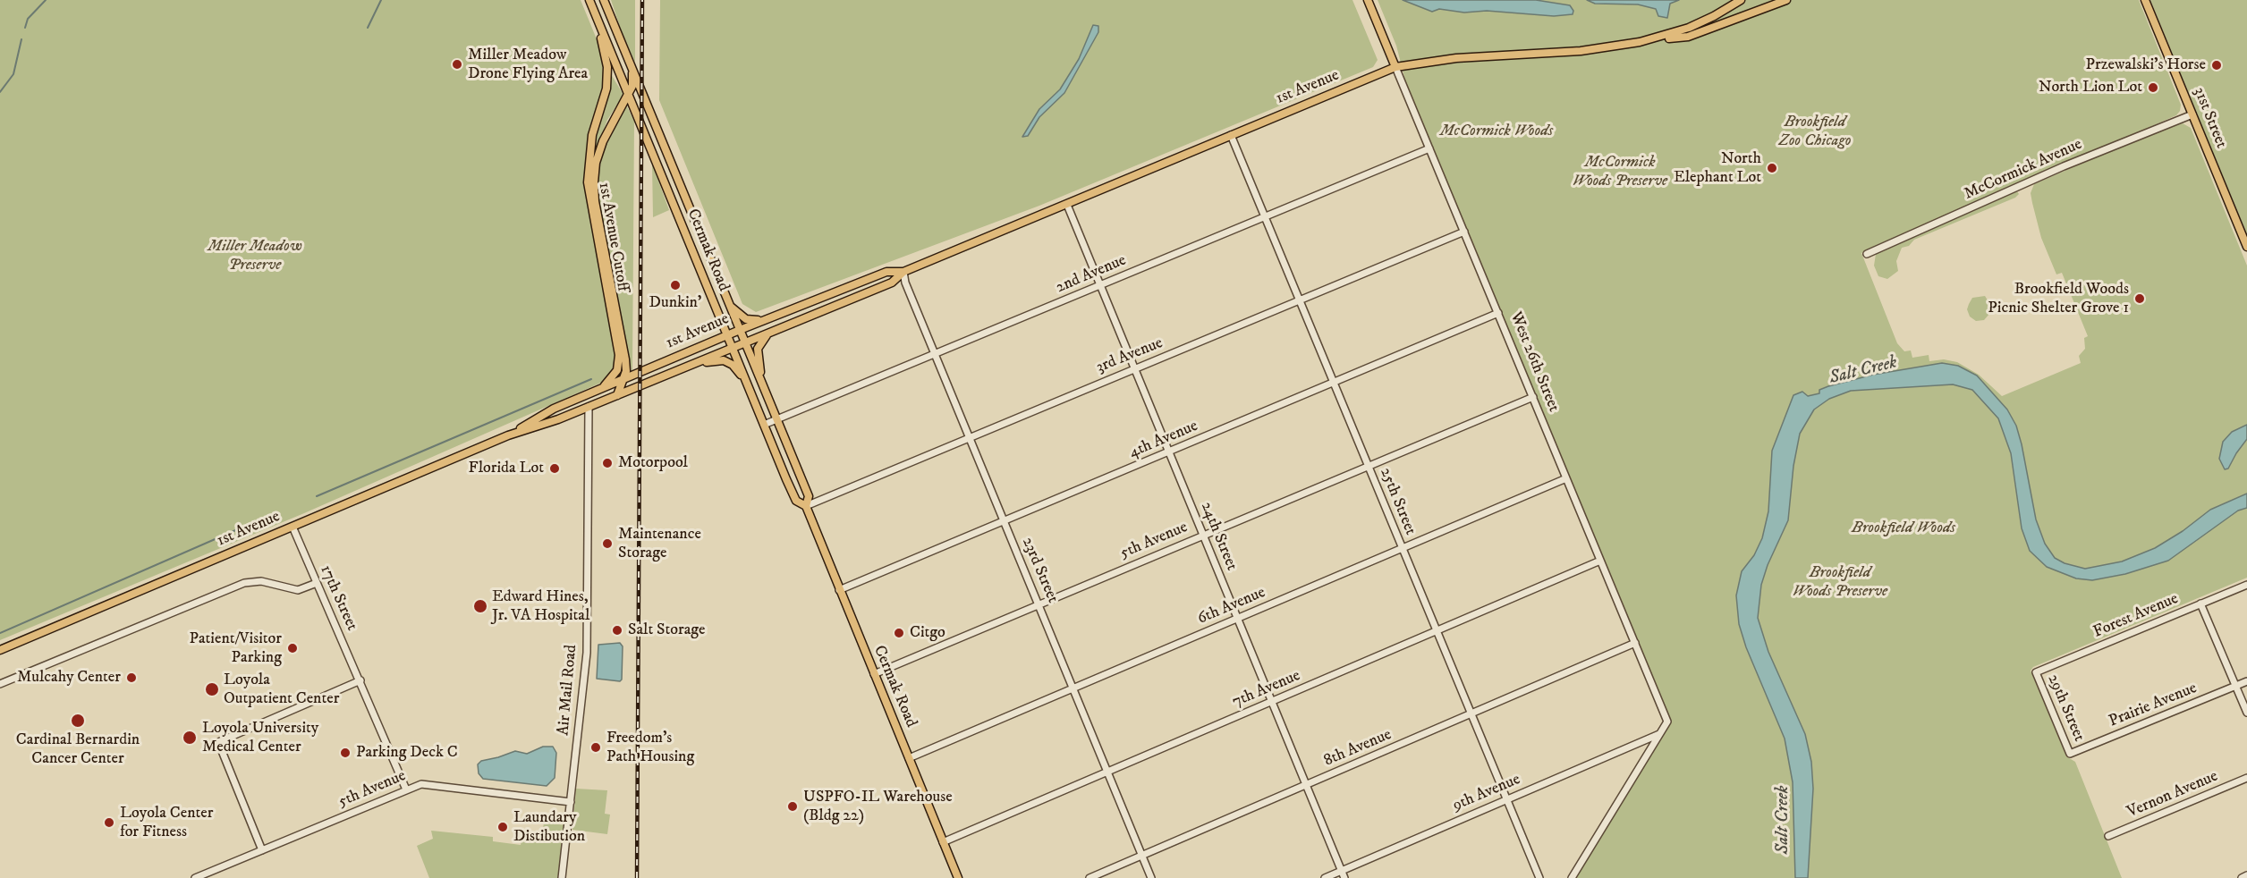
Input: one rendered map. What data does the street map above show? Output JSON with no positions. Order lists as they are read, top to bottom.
{
  "streets": {
    "main road": [
      "1st Avenue",
      "31st Street",
      "1st Avenue Cutoff",
      "Cermak Road",
      "West 26th Street"
    ],
    "street": [
      "McCormick Avenue",
      "2nd Avenue",
      "3rd Avenue",
      "4th Avenue",
      "25th Street",
      "24th Street",
      "5th Avenue",
      "23rd Street",
      "17th Street",
      "6th Avenue",
      "Forest Avenue",
      "7th Avenue",
      "Air Mail Road",
      "Prairie Avenue",
      "29th Street",
      "8th Avenue",
      "9th Avenue",
      "Vernon Avenue"
    ]
  },
  "crossings": [
    ["1st Avenue", "1st Avenue Cutoff"],
    ["1st Avenue", "Cermak Road"],
    ["1st Avenue", "West 26th Street"],
    ["1st Avenue", "25th Street"],
    ["1st Avenue", "24th Street"],
    ["1st Avenue", "23rd Street"],
    ["1st Avenue", "17th Street"],
    ["1st Avenue", "Air Mail Road"],
    ["31st Street", "McCormick Avenue"],
    ["1st Avenue Cutoff", "Cermak Road"],
    ["Cermak Road", "2nd Avenue"],
    ["Cermak Road", "3rd Avenue"],
    ["Cermak Road", "4th Avenue"],
    ["Cermak Road", "5th Avenue"],
    ["Cermak Road", "6th Avenue"],
    ["Cermak Road", "7th Avenue"],
    ["2nd Avenue", "West 26th Street"],
    ["2nd Avenue", "25th Street"],
    ["2nd Avenue", "24th Street"],
    ["2nd Avenue", "23rd Street"],
    ["3rd Avenue", "West 26th Street"],
    ["3rd Avenue", "25th Street"],
    ["3rd Avenue", "24th Street"],
    ["3rd Avenue", "23rd Street"],
    ["West 26th Street", "4th Avenue"],
    ["West 26th Street", "5th Avenue"],
    ["West 26th Street", "6th Avenue"],
    ["West 26th Street", "7th Avenue"],
    ["West 26th Street", "8th Avenue"],
    ["West 26th Street", "9th Avenue"],
    ["4th Avenue", "25th Street"],
    ["4th Avenue", "24th Street"],
    ["4th Avenue", "23rd Street"],
    ["25th Street", "5th Avenue"],
    ["25th Street", "6th Avenue"],
    ["25th Street", "7th Avenue"],
    ["25th Street", "8th Avenue"],
    ["25th Street", "9th Avenue"],
    ["24th Street", "5th Avenue"],
    ["24th Street", "6th Avenue"],
    ["24th Street", "7th Avenue"],
    ["24th Street", "8th Avenue"],
    ["24th Street", "9th Avenue"],
    ["5th Avenue", "23rd Street"],
    ["5th Avenue", "17th Street"],
    ["5th Avenue", "Air Mail Road"],
    ["23rd Street", "6th Avenue"],
    ["23rd Street", "7th Avenue"],
    ["23rd Street", "8th Avenue"],
    ["Forest Avenue", "29th Street"],
    ["Prairie Avenue", "29th Street"]
  ],
  "water": ["Salt Creek"],
  "parks": [
    "Brookfield Zoo Chicago",
    "McCormick Woods",
    "McCormick Woods Preserve",
    "Miller Meadow Preserve",
    "Brookfield Woods",
    "Brookfield Woods Preserve"
  ],
  "places": [
    "Miller Meadow Drone Flying Area",
    "Przewalski's Horse",
    "North Lion Lot",
    "North Elephant Lot",
    "Dunkin'",
    "Brookfield Woods Picnic Shelter Grove 1",
    "Motorpool",
    "Florida Lot",
    "Maintenance Storage",
    "Edward Hines, Jr. VA Hospital",
    "Salt Storage",
    "Citgo",
    "Patient/Visitor Parking",
    "Mulcahy Center",
    "Loyola Outpatient Center",
    "Cardinal Bernardin Cancer Center",
    "Loyola University Medical Center",
    "Freedom's Path Housing",
    "Parking Deck C",
    "USPFO-IL Warehouse (Bldg 22)",
    "Loyola Center for Fitness",
    "Laundary Distibution"
  ]
}
